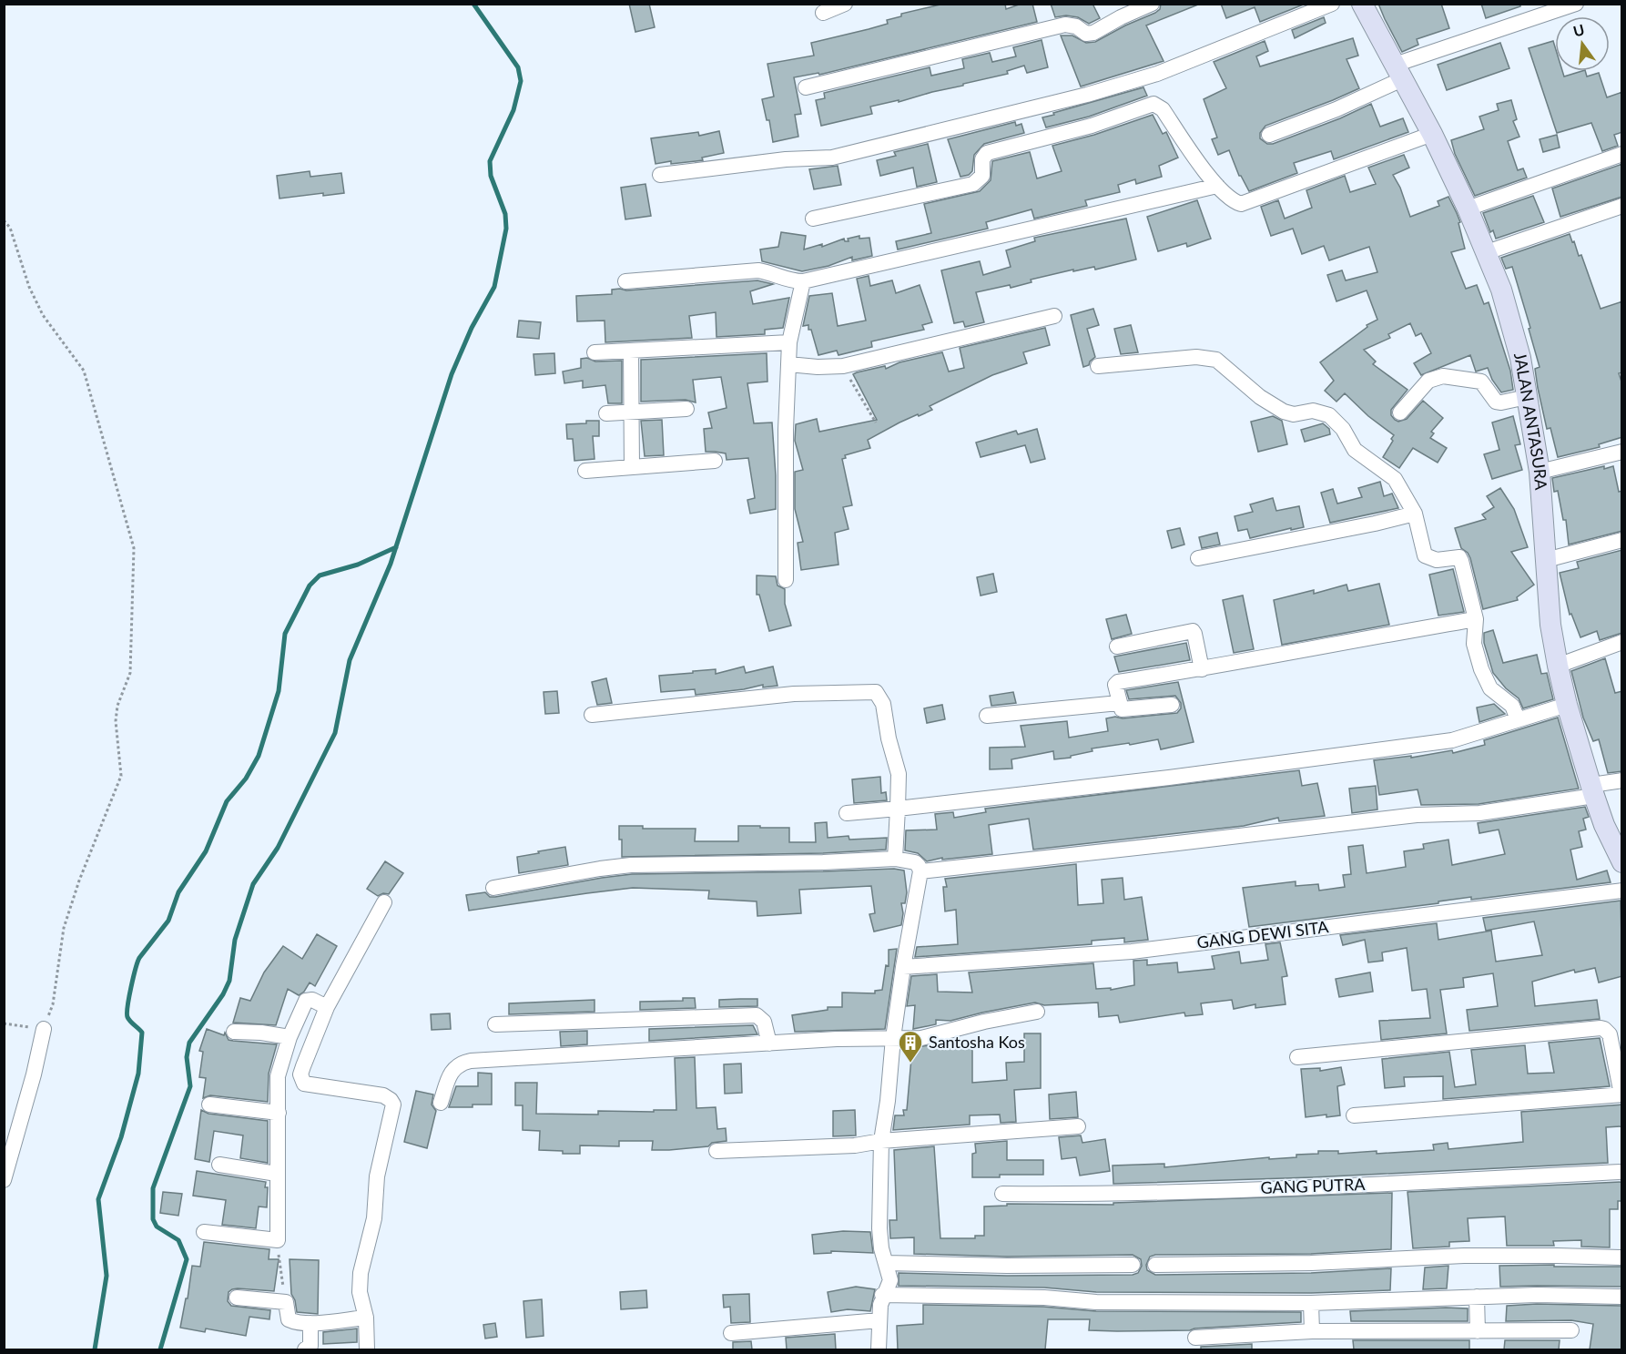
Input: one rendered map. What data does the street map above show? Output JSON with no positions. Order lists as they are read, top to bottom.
{
  "streets": {
    "main road": ["JALAN ANTASURA"],
    "street": ["GANG DEWI SITA", "GANG PUTRA"]
  },
  "places": {
    "building": ["Santosha Kos"]
  },
  "north": "top"
}
